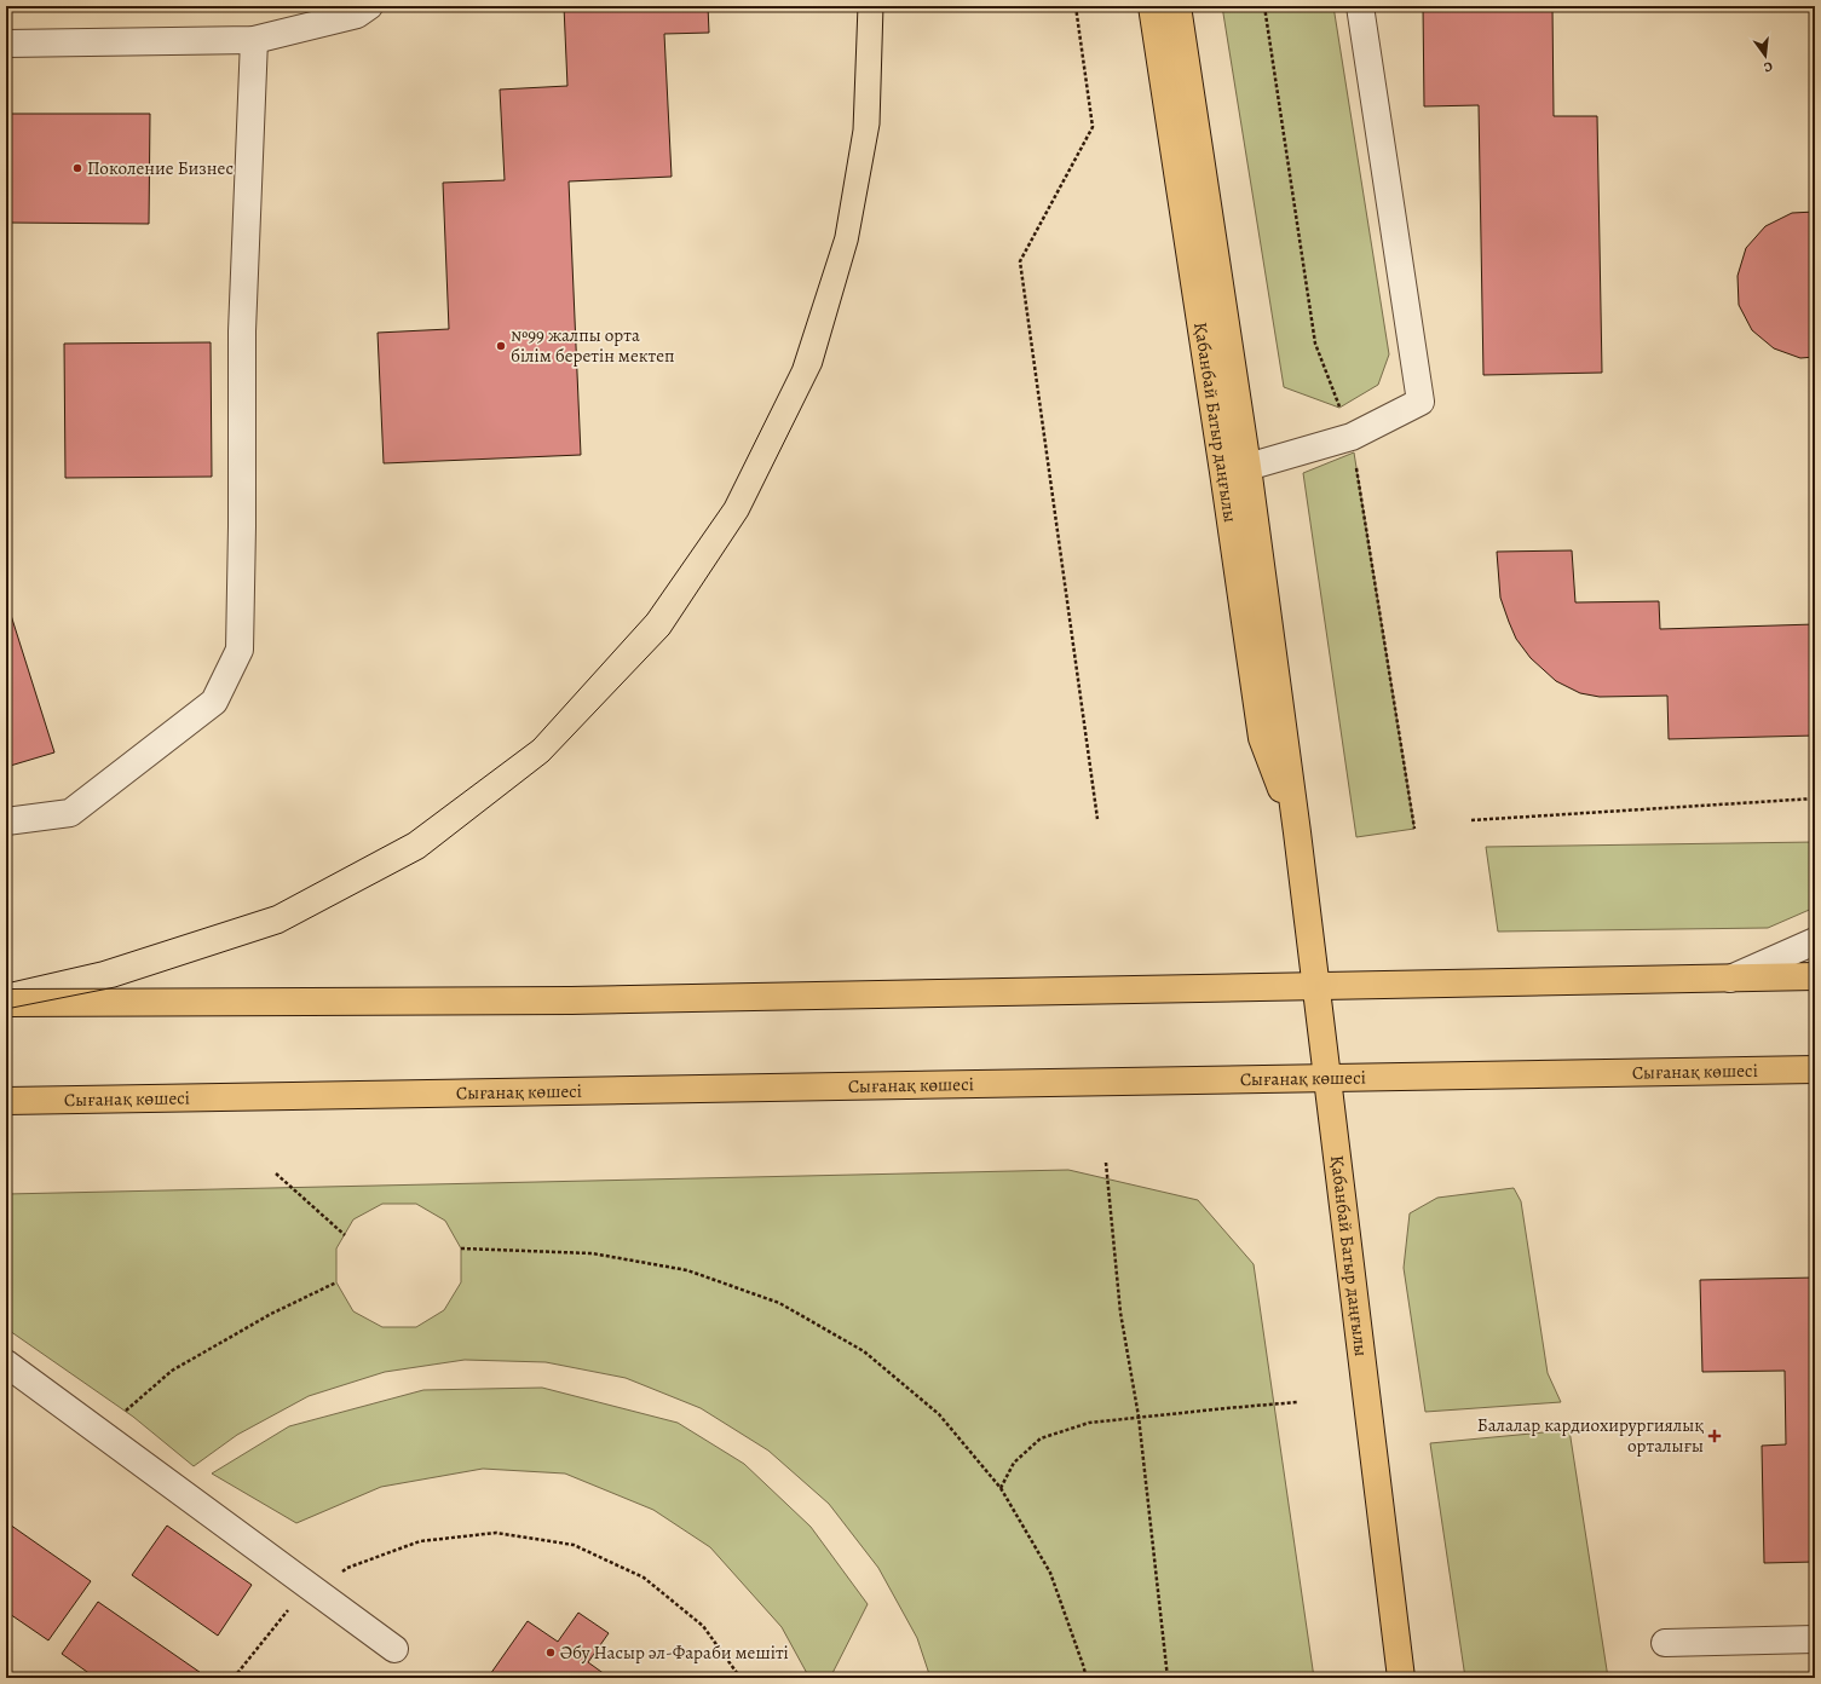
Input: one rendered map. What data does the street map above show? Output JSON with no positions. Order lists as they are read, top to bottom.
{
  "streets": {
    "main road": ["Қабанбай Батыр даңғылы", "Сығанақ көшесі"]
  },
  "crossings": [
    ["Қабанбай Батыр даңғылы", "Сығанақ көшесі"]
  ],
  "places": {
    "other": ["Поколение Бизнес", "№99 жалпы орта білім беретін мектеп", "Әбу Насыр әл-Фараби мешіті"],
    "health": ["Балалар кардиохирургиялық орталығы"]
  },
  "north": "bottom"
}
